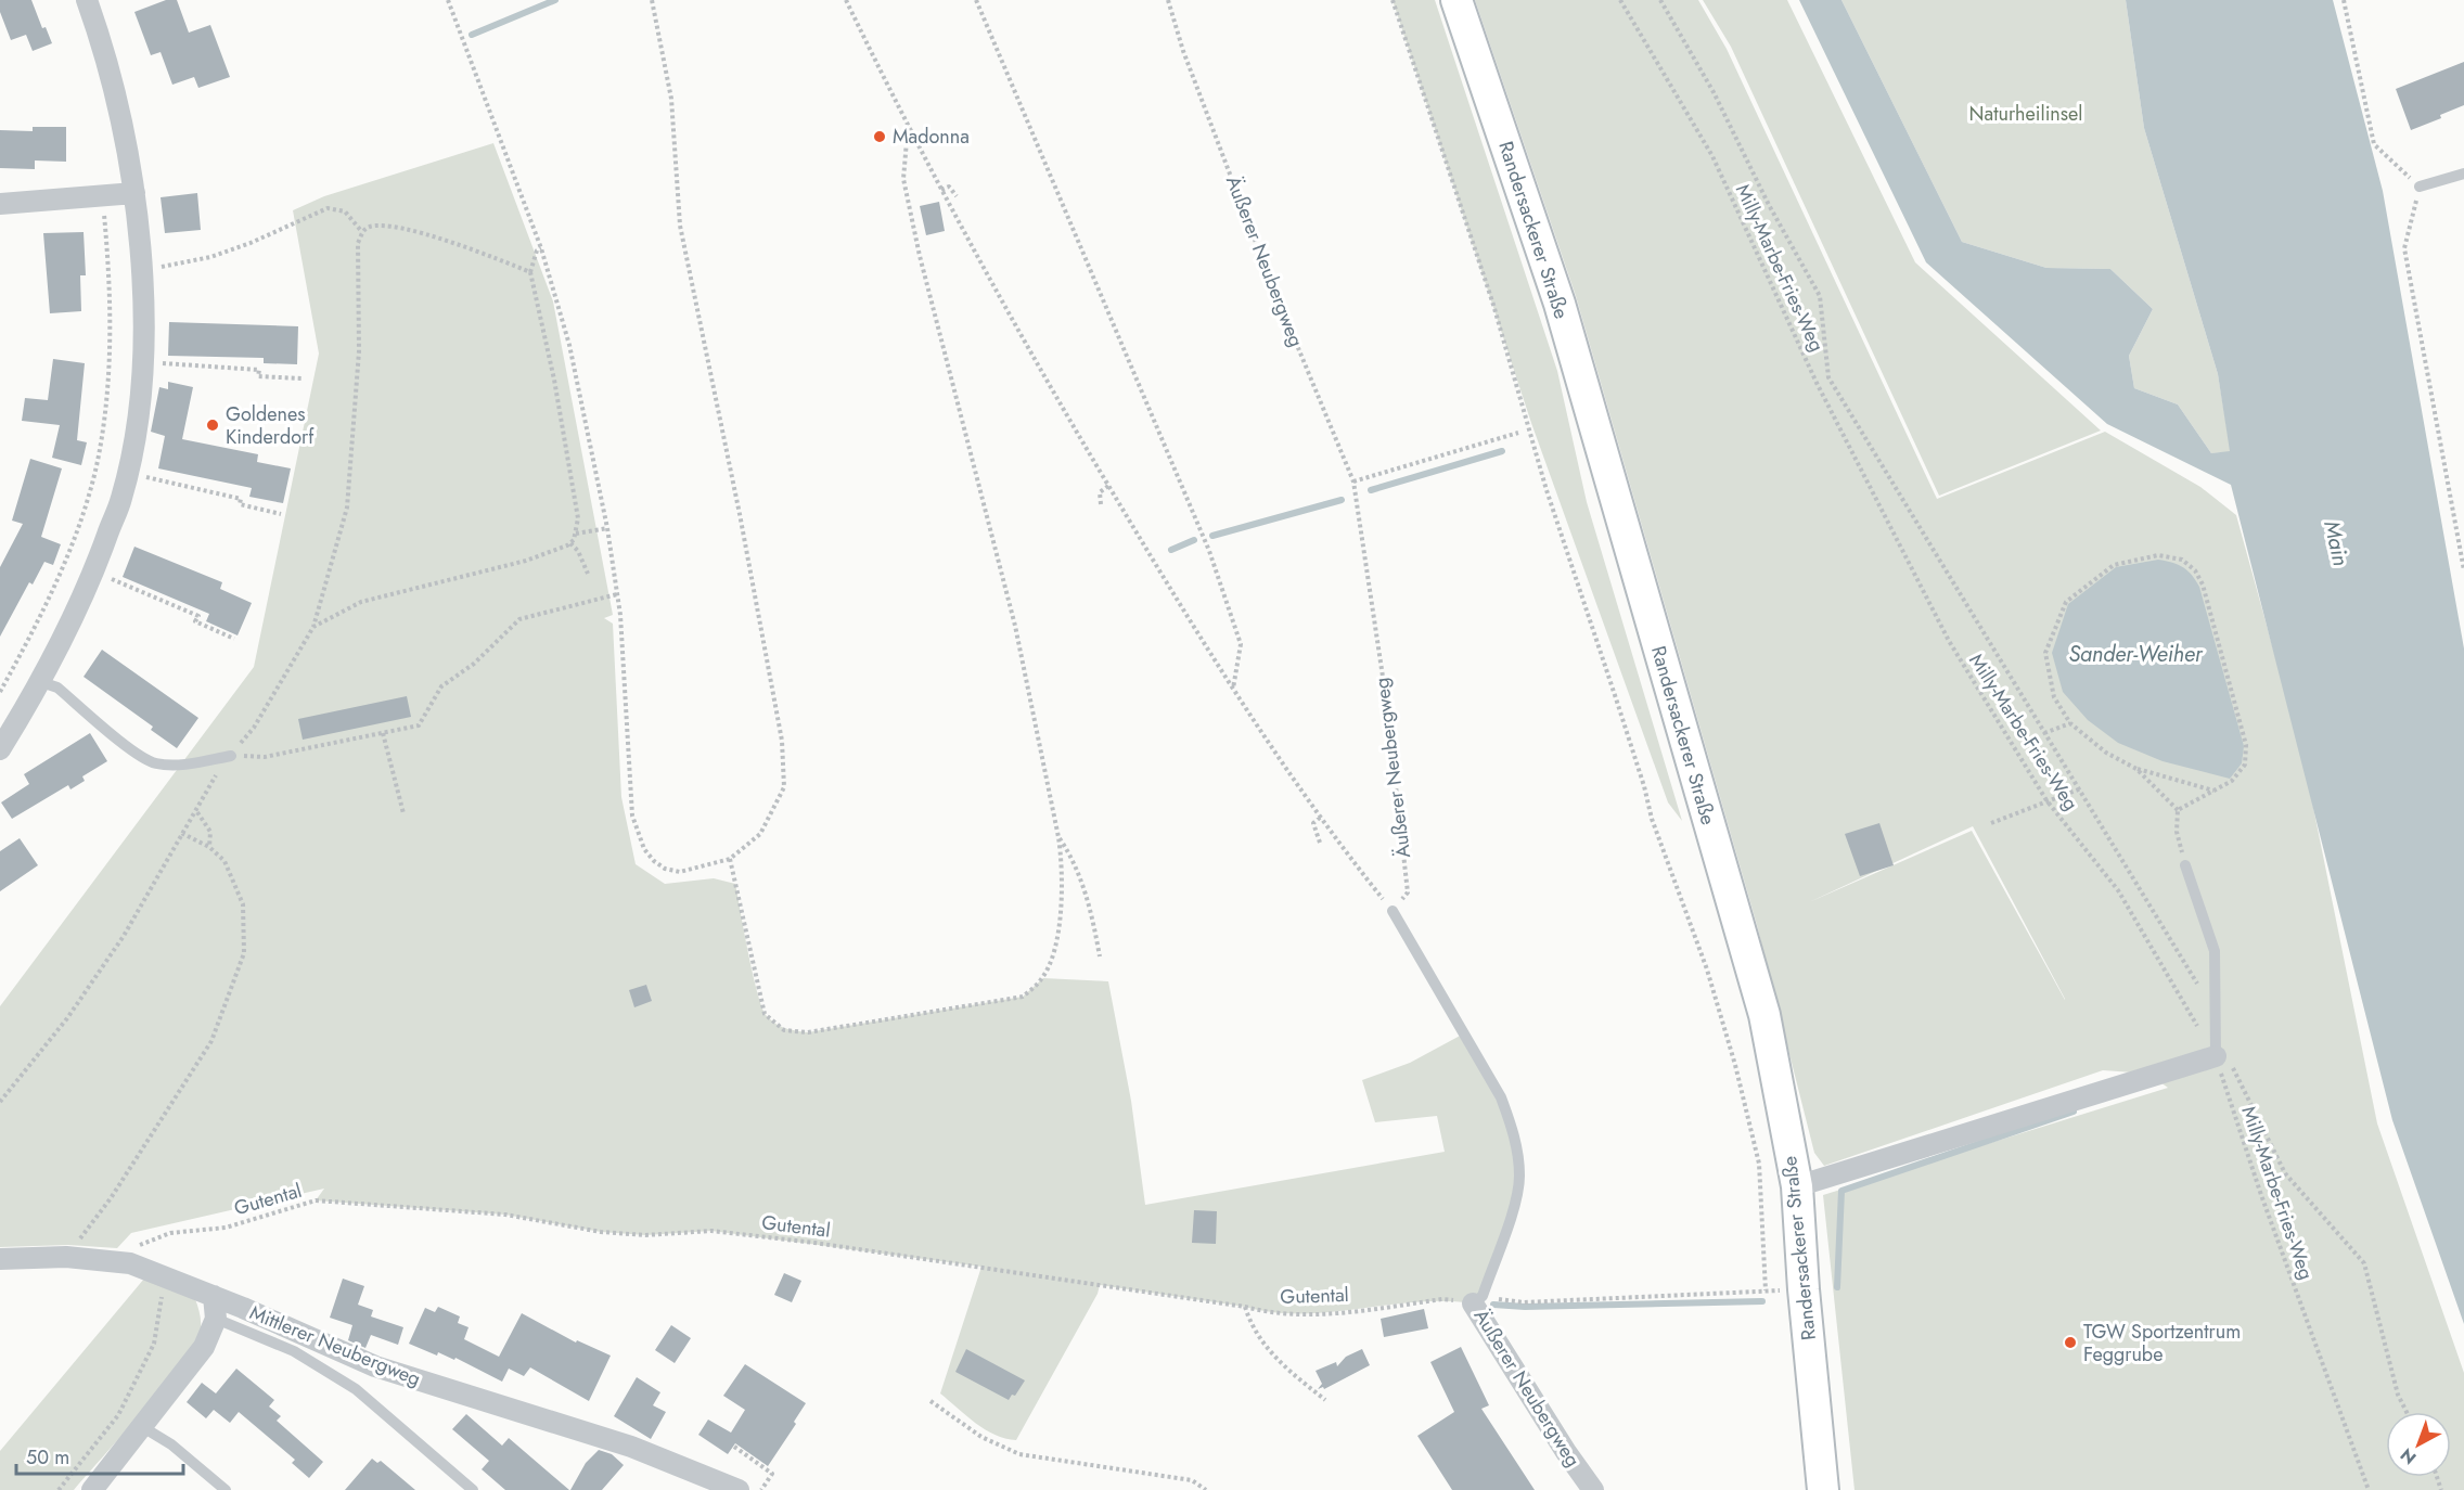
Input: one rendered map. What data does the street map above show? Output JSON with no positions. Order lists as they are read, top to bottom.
{
  "streets": {
    "main road": ["Randersackerer Straße"],
    "street": ["Äußerer Neubergweg", "Mittlerer Neubergweg"],
    "path": ["Milly-Marbe-Fries-Weg", "Gutental"]
  },
  "crossings": [
    ["Randersackerer Straße", "Gutental"],
    ["Äußerer Neubergweg", "Gutental"],
    ["Gutental", "Mittlerer Neubergweg"]
  ],
  "water": ["Main", "Sander-Weiher"],
  "parks": ["Naturheilinsel"],
  "places": ["Madonna", "Goldenes Kinderdorf", "TGW Sportzentrum Feggrube"],
  "scale_bar": "50 m",
  "north": "bottom left"
}
